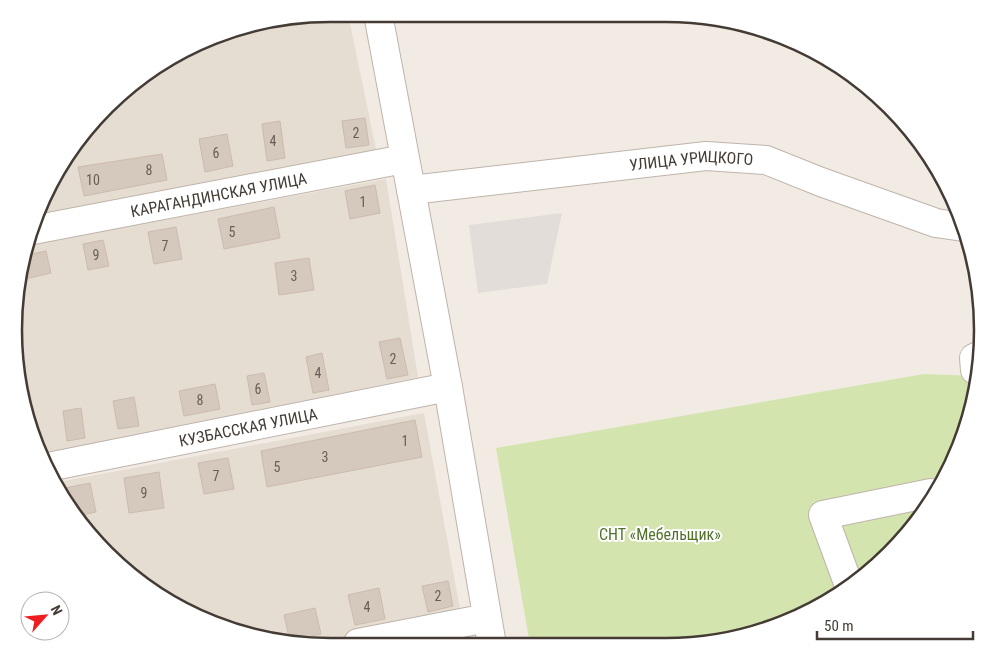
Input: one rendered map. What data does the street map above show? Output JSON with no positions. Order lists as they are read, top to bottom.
{
  "streets": {
    "street": ["УЛИЦА УРИЦКОГО", "КАРАГАНДИНСКАЯ УЛИЦА", "КУЗБАССКАЯ УЛИЦА"]
  },
  "parks": ["СНТ «Мебельщик»"],
  "house_numbers": [
    "2",
    "4",
    "6",
    "8",
    "10",
    "1",
    "5",
    "7",
    "9",
    "3",
    "2",
    "4",
    "6",
    "8",
    "1",
    "3",
    "5",
    "7",
    "9",
    "2",
    "4"
  ],
  "scale_bar": "50 m",
  "north": "top right"
}
